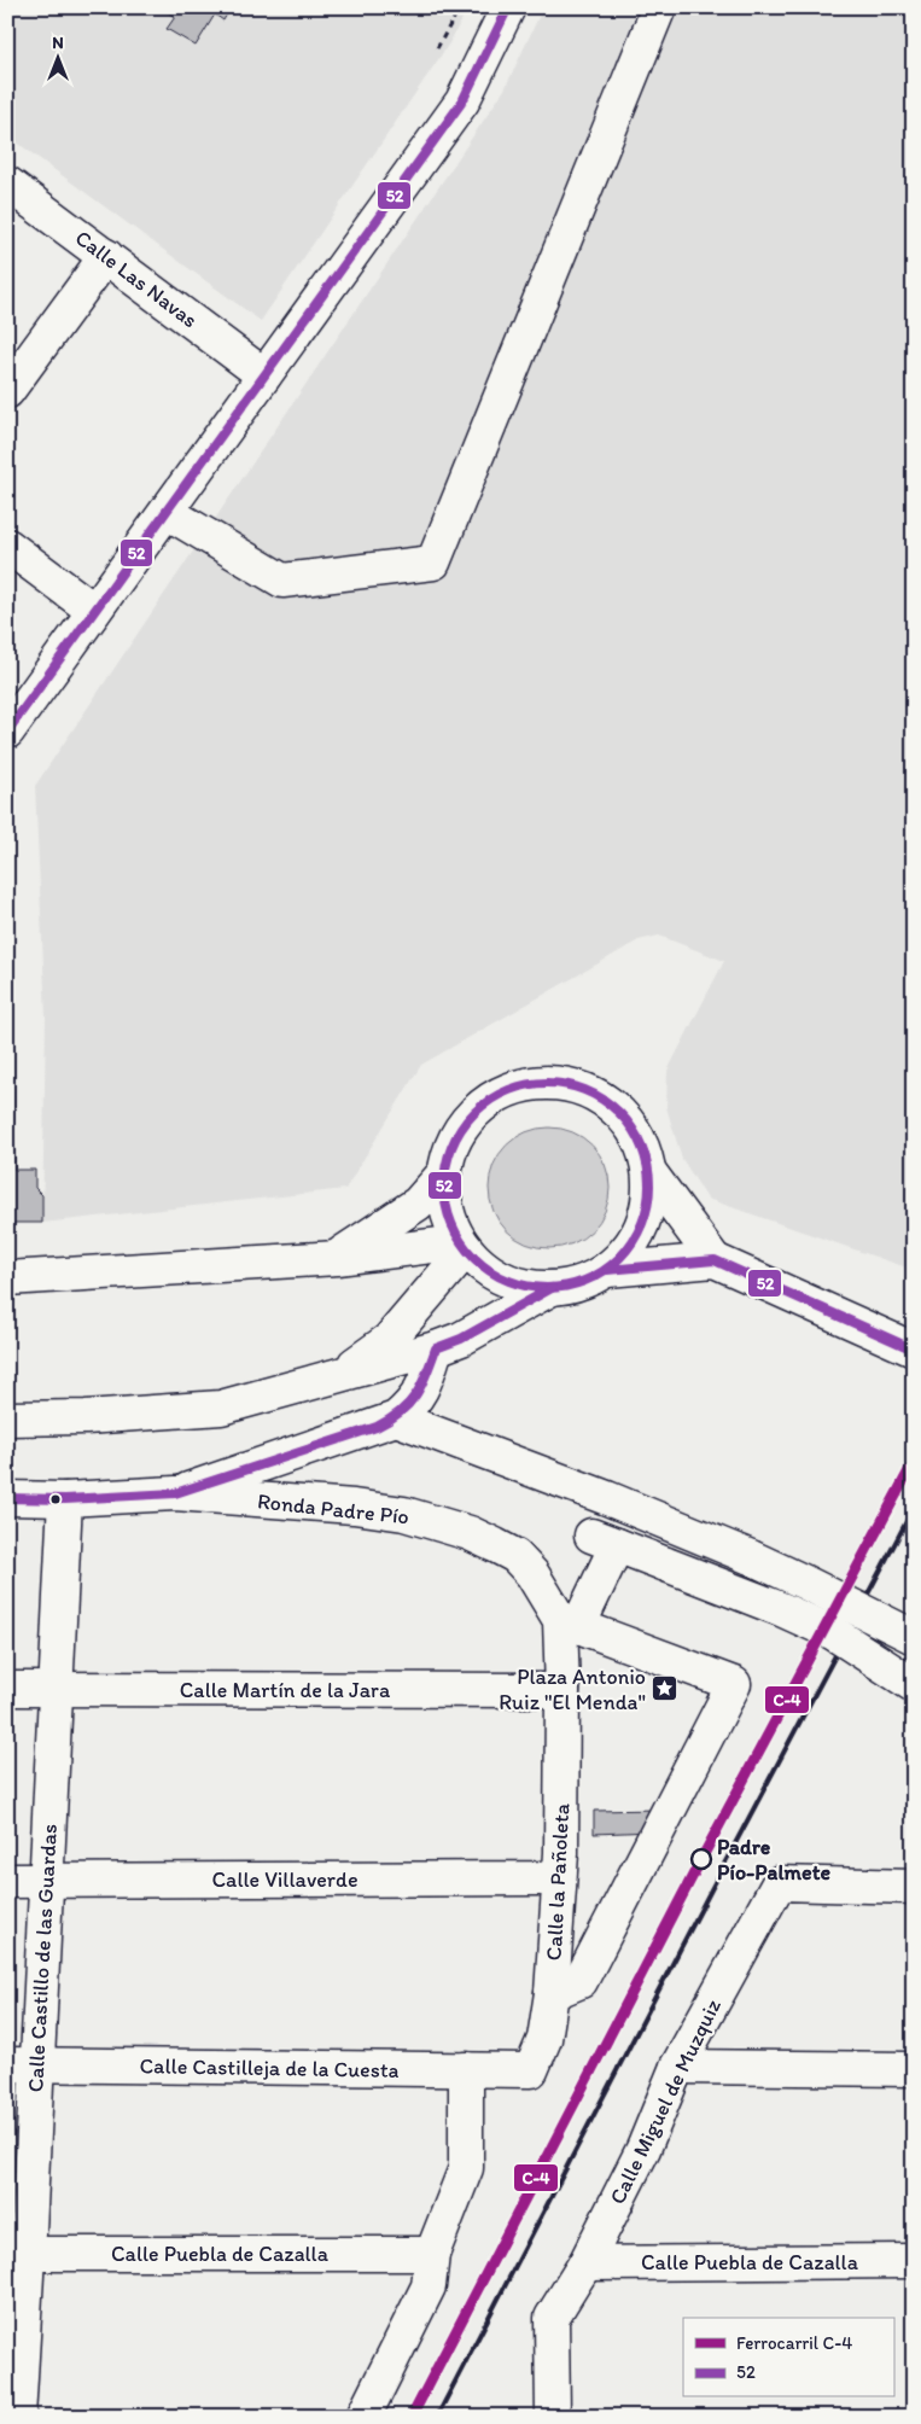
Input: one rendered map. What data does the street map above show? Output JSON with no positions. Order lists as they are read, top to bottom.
{
  "streets": {
    "street": [
      "Calle Las Navas",
      "Ronda Padre Pío",
      "Calle Martín de la Jara",
      "Calle Villaverde",
      "Calle la Pañoleta",
      "Calle Castillo de las Guardas",
      "Calle Castilleja de la Cuesta",
      "Calle Miguel de Muzquiz",
      "Calle Puebla de Cazalla"
    ]
  },
  "crossings": [
    ["Ronda Padre Pío", "Calle Martín de la Jara"],
    ["Ronda Padre Pío", "Calle la Pañoleta"],
    ["Ronda Padre Pío", "Calle Castillo de las Guardas"],
    ["Calle Martín de la Jara", "Calle la Pañoleta"],
    ["Calle Martín de la Jara", "Calle Castillo de las Guardas"],
    ["Calle Villaverde", "Calle la Pañoleta"],
    ["Calle Villaverde", "Calle Castillo de las Guardas"],
    ["Calle la Pañoleta", "Calle Castilleja de la Cuesta"],
    ["Calle Castillo de las Guardas", "Calle Castilleja de la Cuesta"],
    ["Calle Castillo de las Guardas", "Calle Puebla de Cazalla"],
    ["Calle Miguel de Muzquiz", "Calle Puebla de Cazalla"]
  ],
  "places": {
    "place": ["Plaza Antonio Ruiz \"El Menda\""],
    "other": ["Padre Pío-Palmete"]
  },
  "lines": ["transit line 52", "rail line C-4"],
  "legend": ["Ferrocarril C-4", "52"],
  "north": "top"
}
